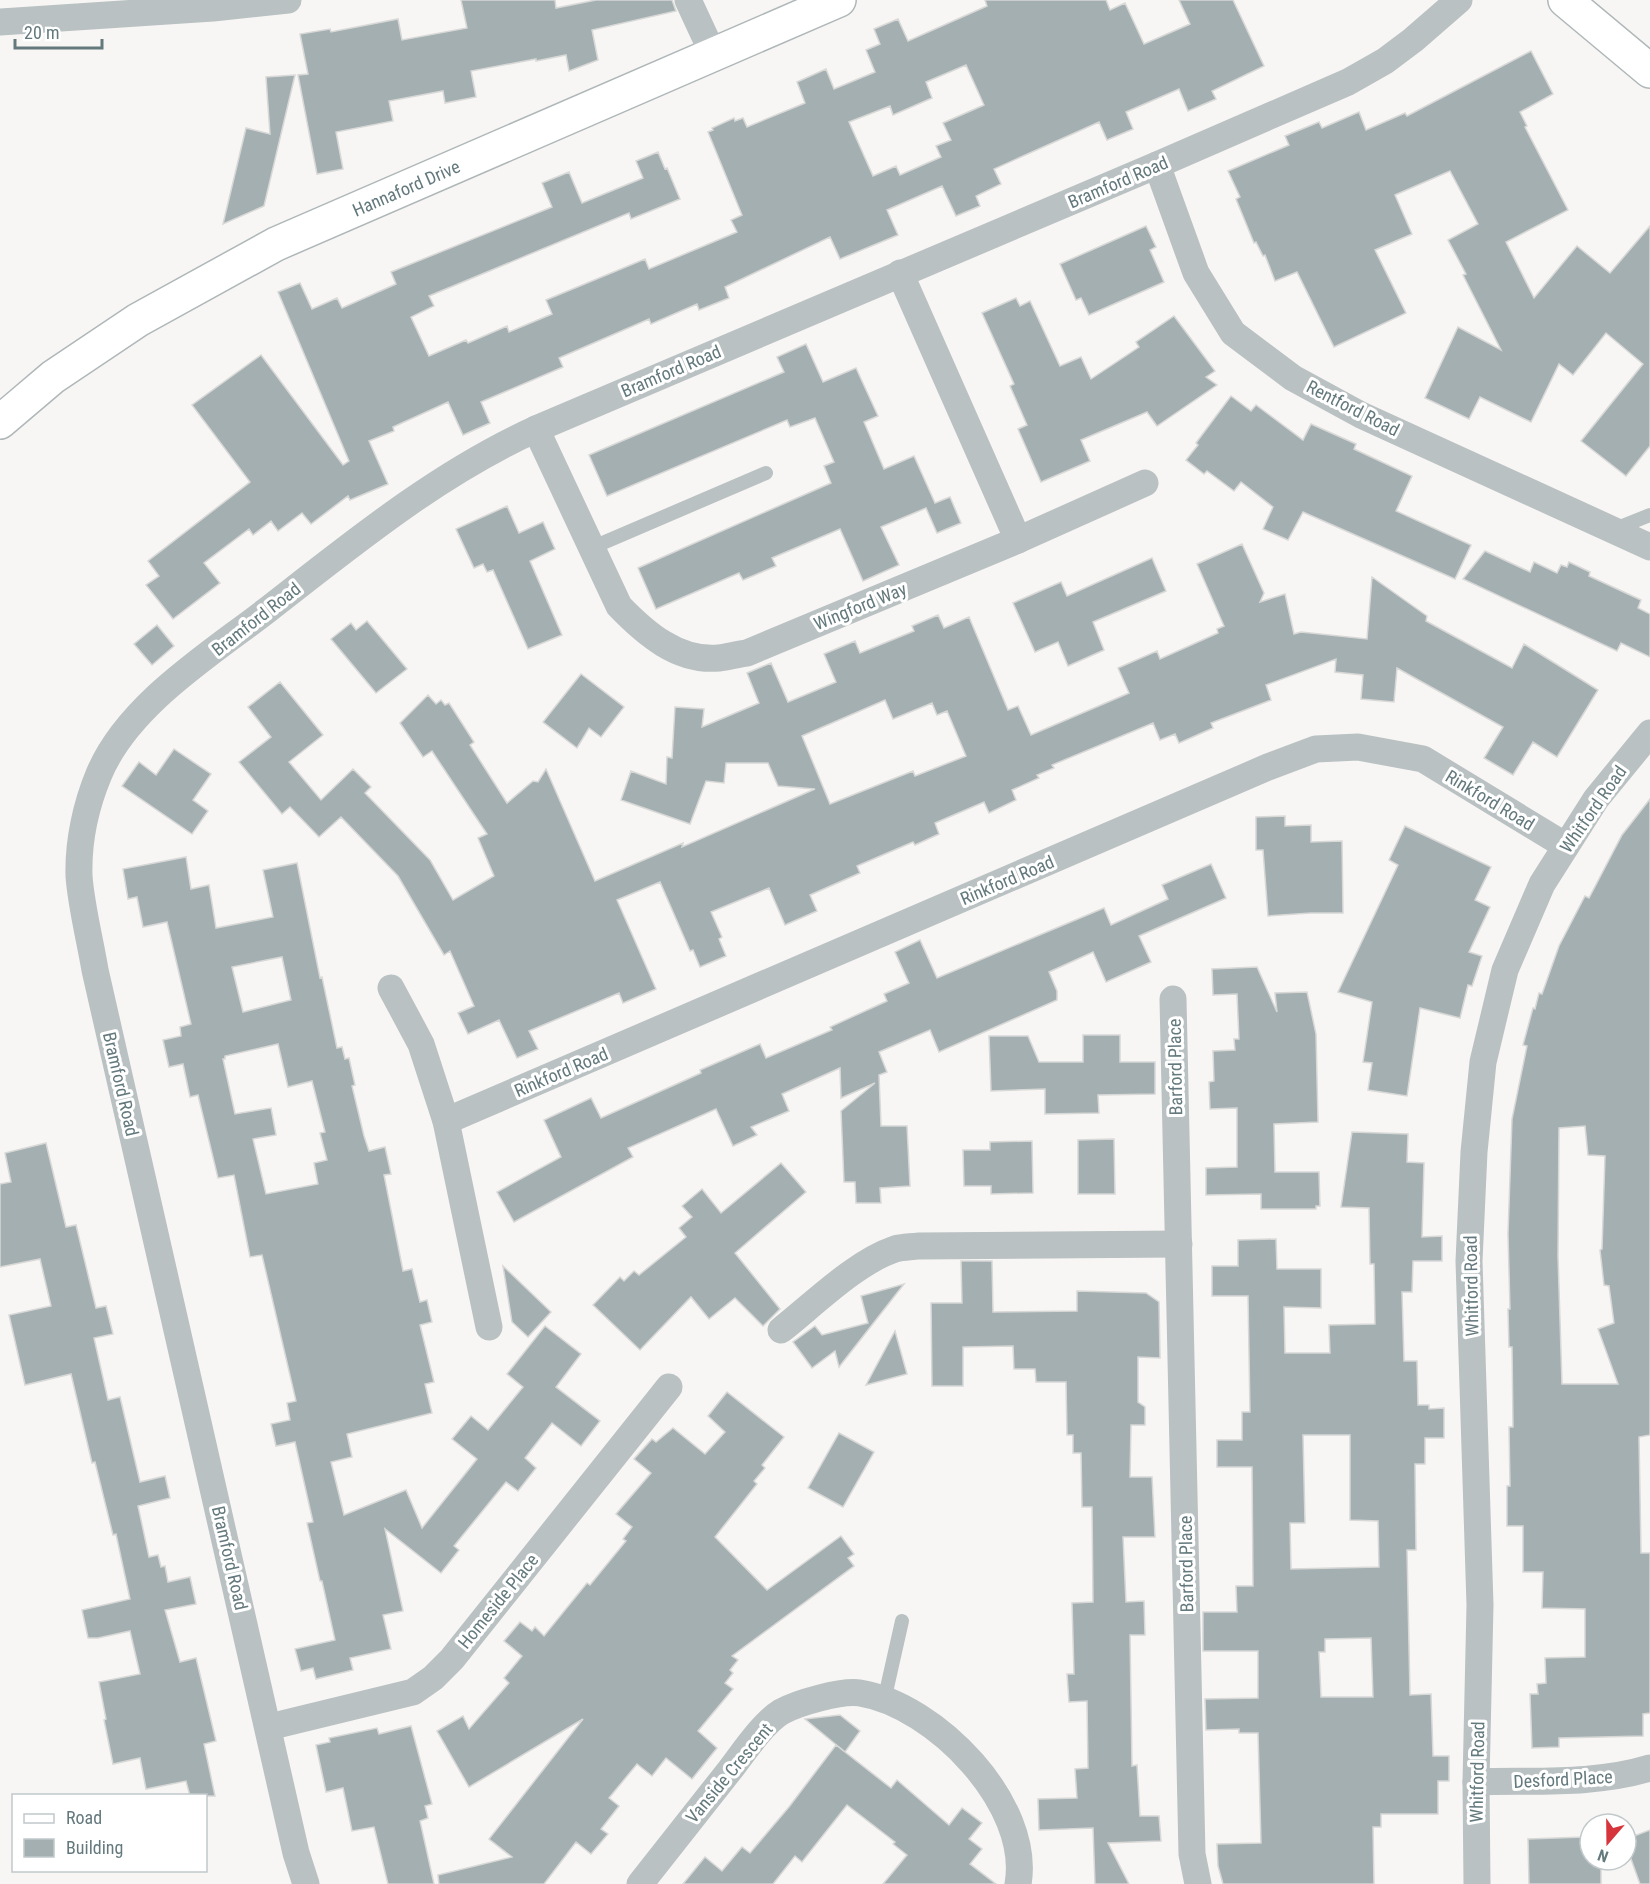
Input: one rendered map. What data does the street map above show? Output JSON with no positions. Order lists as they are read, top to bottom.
{
  "streets": {
    "street": [
      "Bramford Road",
      "Hannaford Drive",
      "Rentford Road",
      "Wingford Way",
      "Rinkford Road",
      "Whitford Road",
      "Barford Place",
      "Homeside Place",
      "Vanside Crescent",
      "Desford Place"
    ]
  },
  "crossings": [
    ["Bramford Road", "Rentford Road"],
    ["Bramford Road", "Wingford Way"],
    ["Bramford Road", "Homeside Place"],
    ["Rinkford Road", "Whitford Road"],
    ["Whitford Road", "Desford Place"]
  ],
  "legend": ["Road", "Building"],
  "scale_bar": "20 m",
  "north": "bottom"
}
